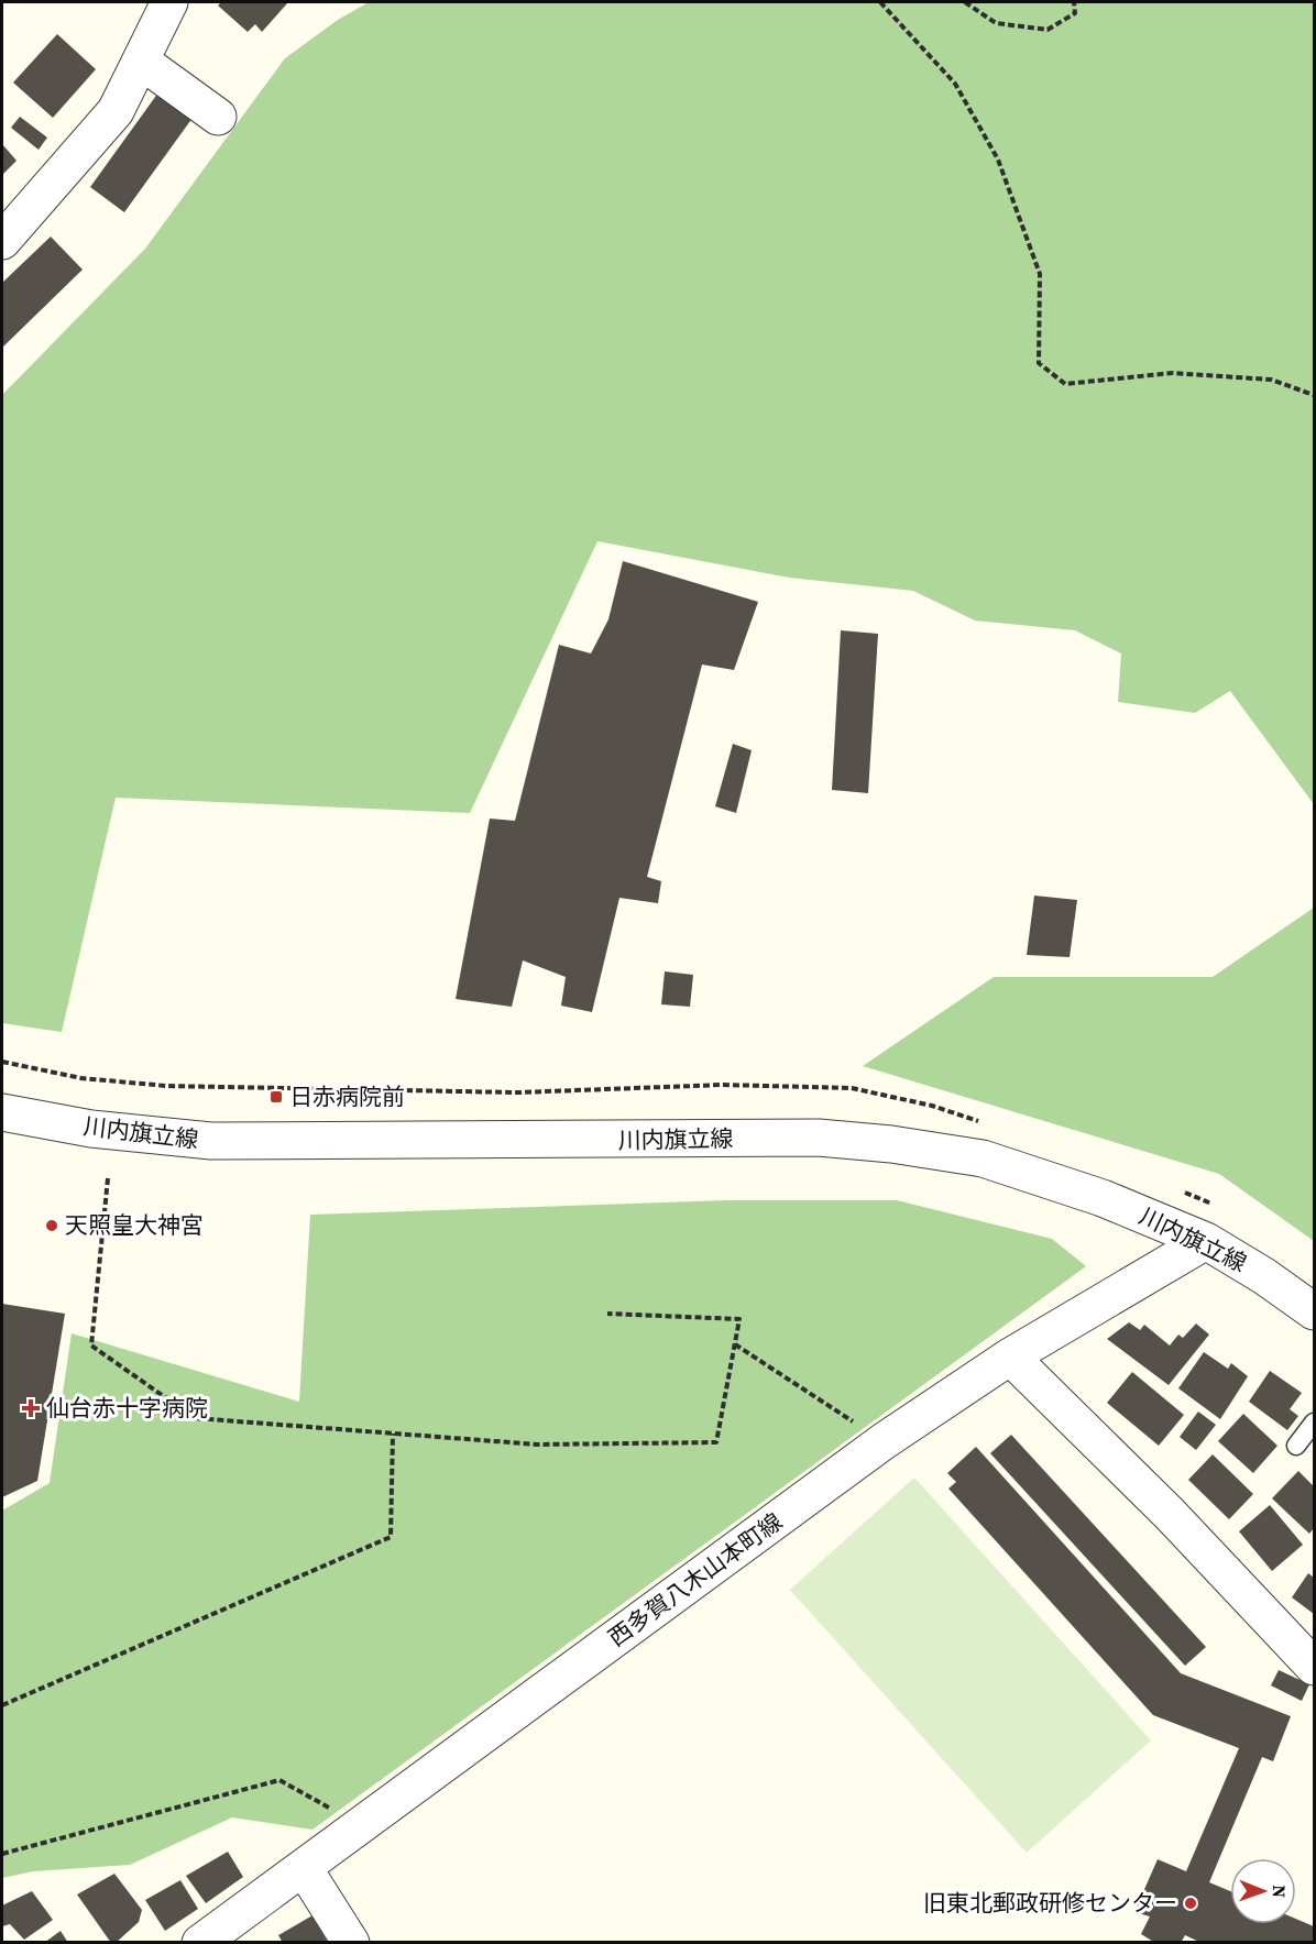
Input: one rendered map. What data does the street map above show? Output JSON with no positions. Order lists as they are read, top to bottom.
{
  "streets": {
    "street": ["川内旗立線", "西多賀八木山本町線"]
  },
  "crossings": [
    ["川内旗立線", "西多賀八木山本町線"]
  ],
  "places": {
    "transit": ["日赤病院前"],
    "other": ["天照皇大神宮", "旧東北郵政研修センター"],
    "health": ["仙台赤十字病院"]
  },
  "north": "right"
}
